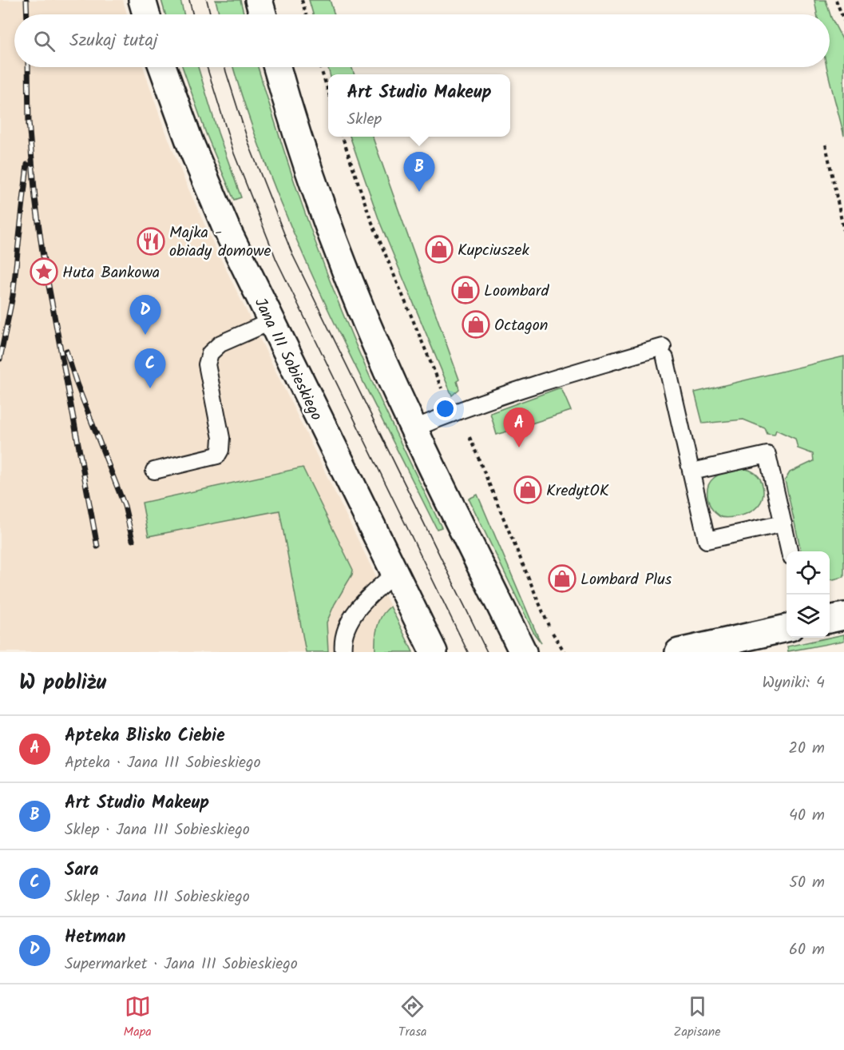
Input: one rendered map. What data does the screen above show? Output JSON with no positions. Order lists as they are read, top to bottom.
{
  "streets": {
    "main road": ["Jana III Sobieskiego"]
  },
  "places": {
    "restaurant": ["Majka - obiady domowe"],
    "shop": [
      "Kupciuszek",
      "Loombard",
      "Octagon",
      "KredytOK",
      "Lombard Plus"
    ],
    "place": ["Huta Bankowa"]
  },
  "page": {
    "search": "Szukaj tutaj",
    "popup": ["Art Studio Makeup", "Sklep"],
    "pins": [
      "B",
      "D",
      "C",
      "A"
    ],
    "heading": ["W pobliżu", "Wyniki: 4"],
    "list": [
      {
        "mark": "A",
        "name": "Apteka Blisko Ciebie",
        "note": "Apteka · Jana III Sobieskiego",
        "value": "20 m"
      },
      {
        "mark": "B",
        "name": "Art Studio Makeup",
        "note": "Sklep · Jana III Sobieskiego",
        "value": "40 m"
      },
      {
        "mark": "C",
        "name": "Sara",
        "note": "Sklep · Jana III Sobieskiego",
        "value": "50 m"
      },
      {
        "mark": "D",
        "name": "Hetman",
        "note": "Supermarket · Jana III Sobieskiego",
        "value": "60 m"
      }
    ],
    "nav": ["Mapa", "Trasa", "Zapisane"]
  }
}
